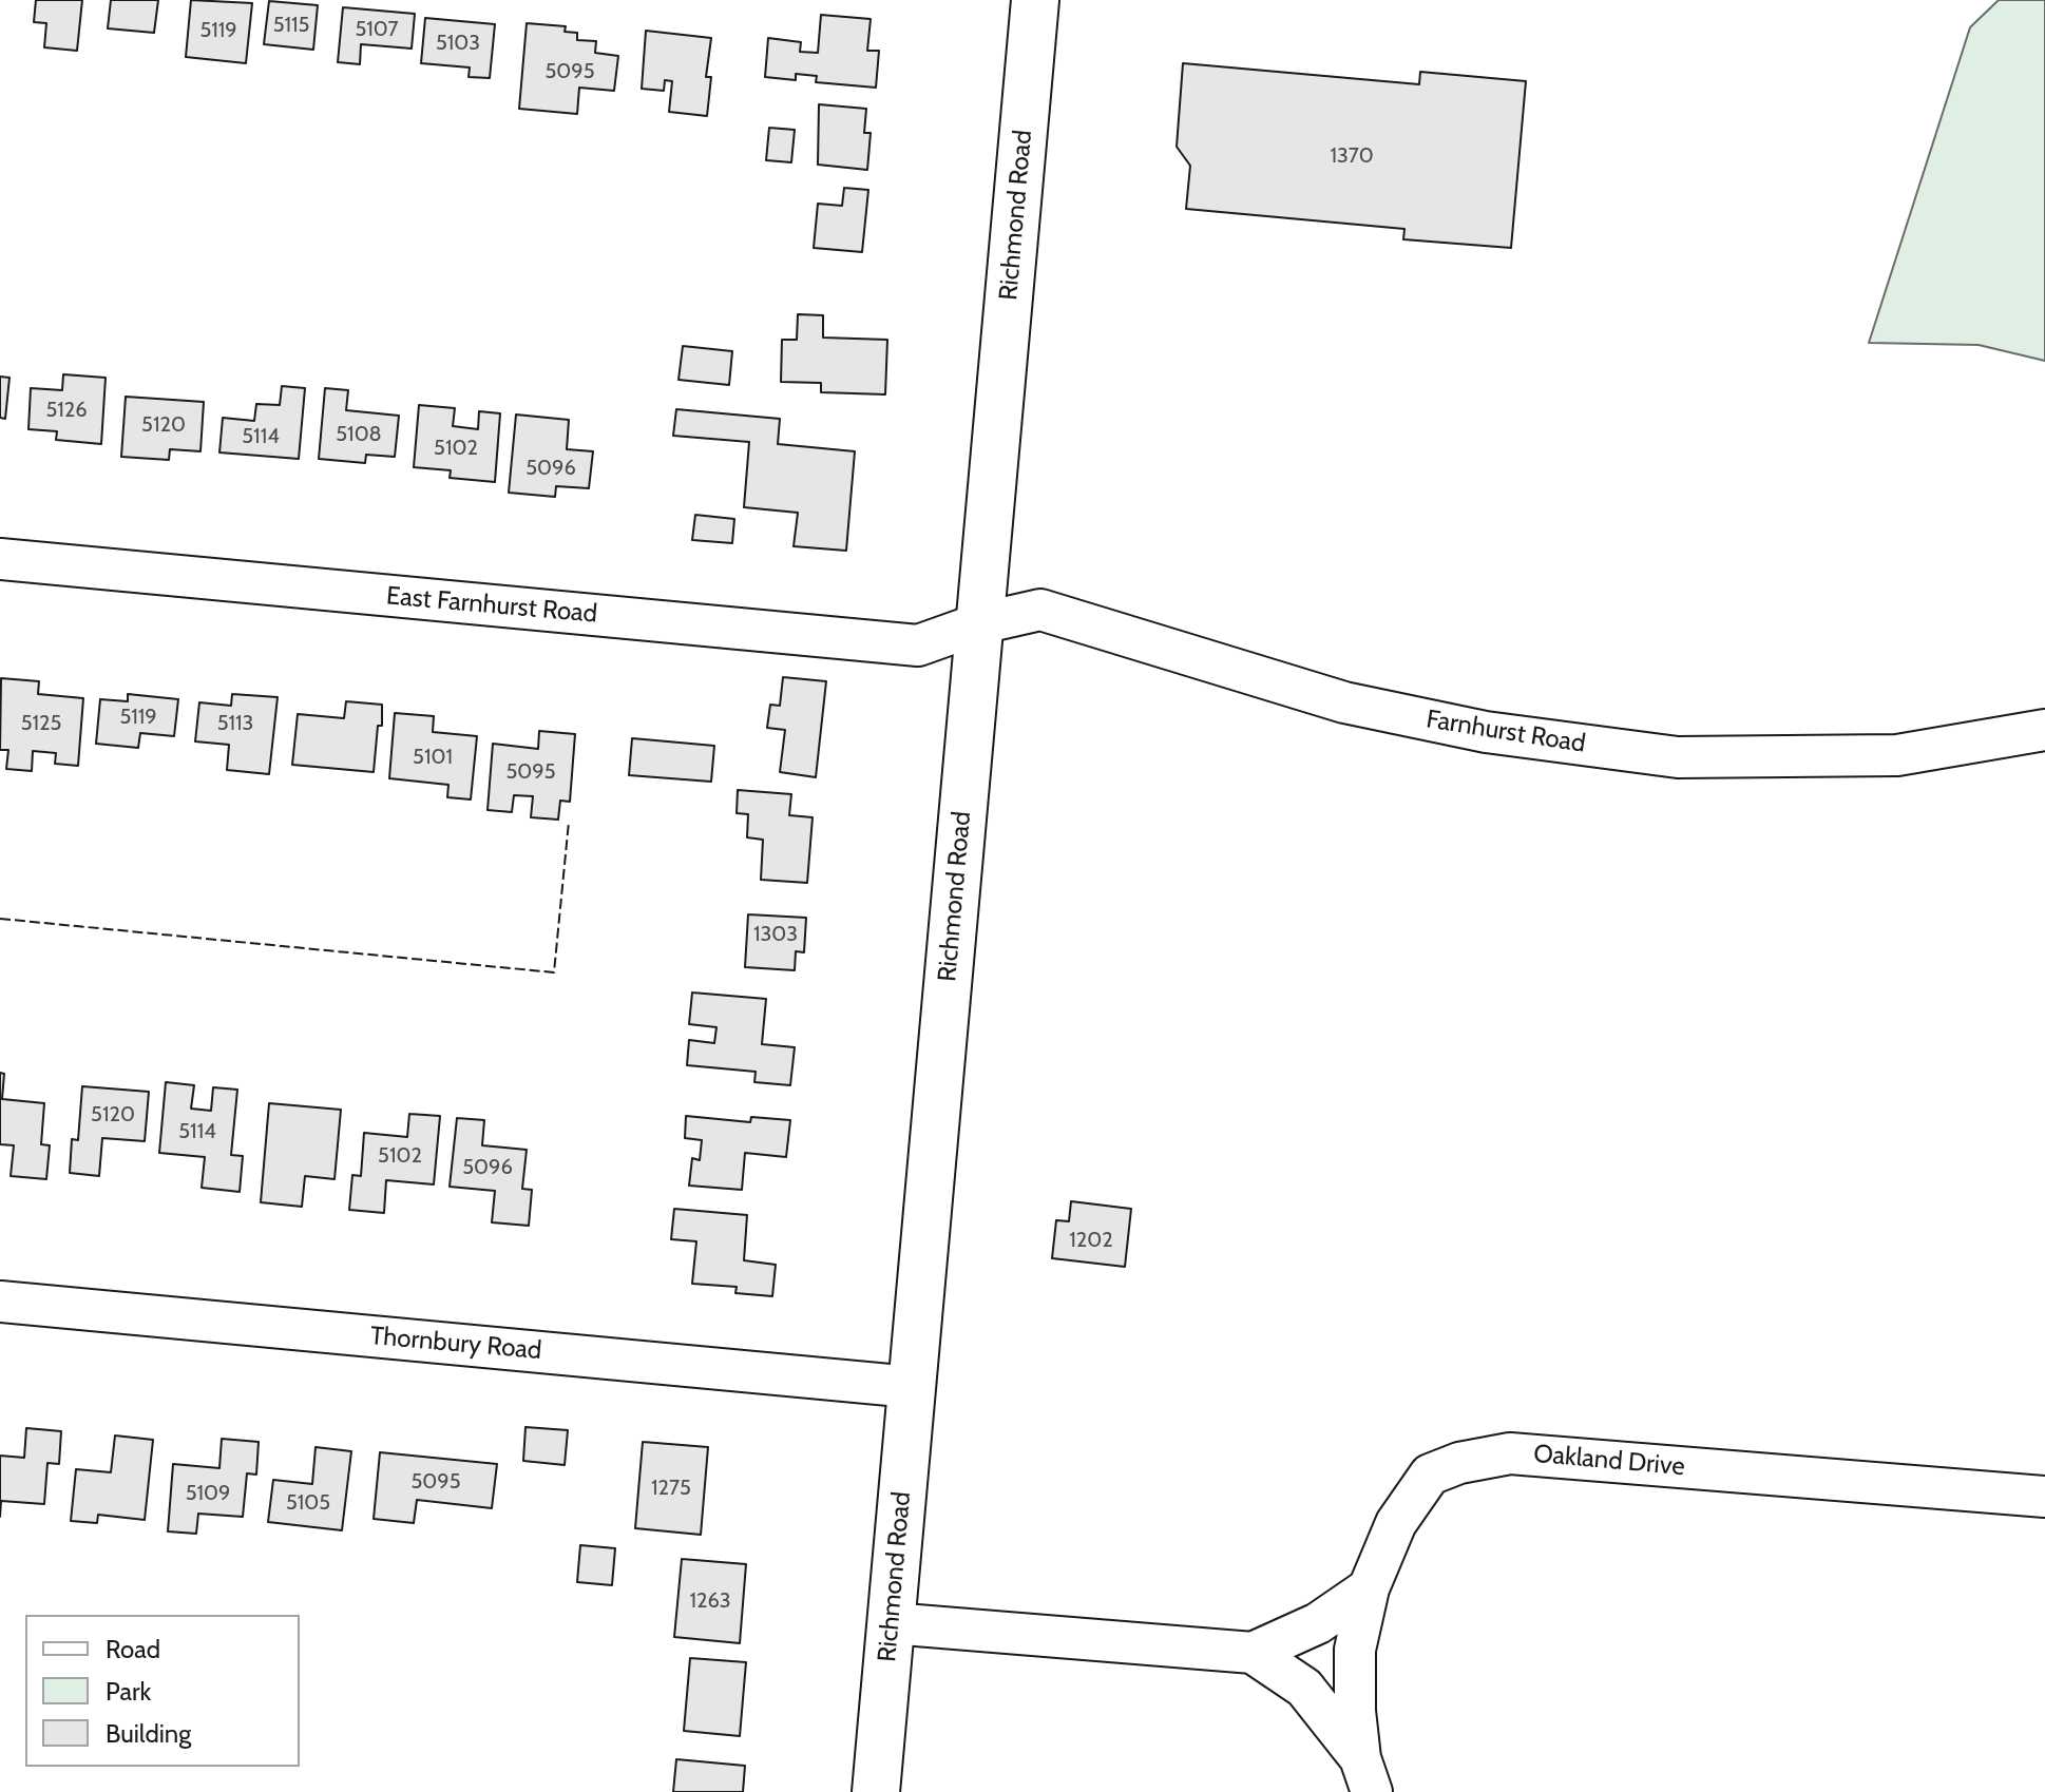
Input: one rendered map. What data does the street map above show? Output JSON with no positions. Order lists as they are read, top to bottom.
{
  "streets": {
    "main road": ["Richmond Road"],
    "street": [
      "East Farnhurst Road",
      "Farnhurst Road",
      "Thornbury Road",
      "Oakland Drive"
    ]
  },
  "crossings": [
    ["Richmond Road", "East Farnhurst Road"],
    ["Richmond Road", "Farnhurst Road"],
    ["Richmond Road", "Thornbury Road"],
    ["East Farnhurst Road", "Farnhurst Road"]
  ],
  "house_numbers": [
    "5115",
    "5107",
    "5119",
    "5103",
    "5095",
    "1370",
    "5126",
    "5120",
    "5108",
    "5114",
    "5102",
    "5096",
    "5119",
    "5125",
    "5113",
    "5101",
    "5095",
    "1303",
    "5120",
    "5114",
    "5102",
    "5096",
    "1202",
    "5095",
    "1275",
    "5109",
    "5105",
    "1263"
  ],
  "legend": ["Road", "Park", "Building"]
}
